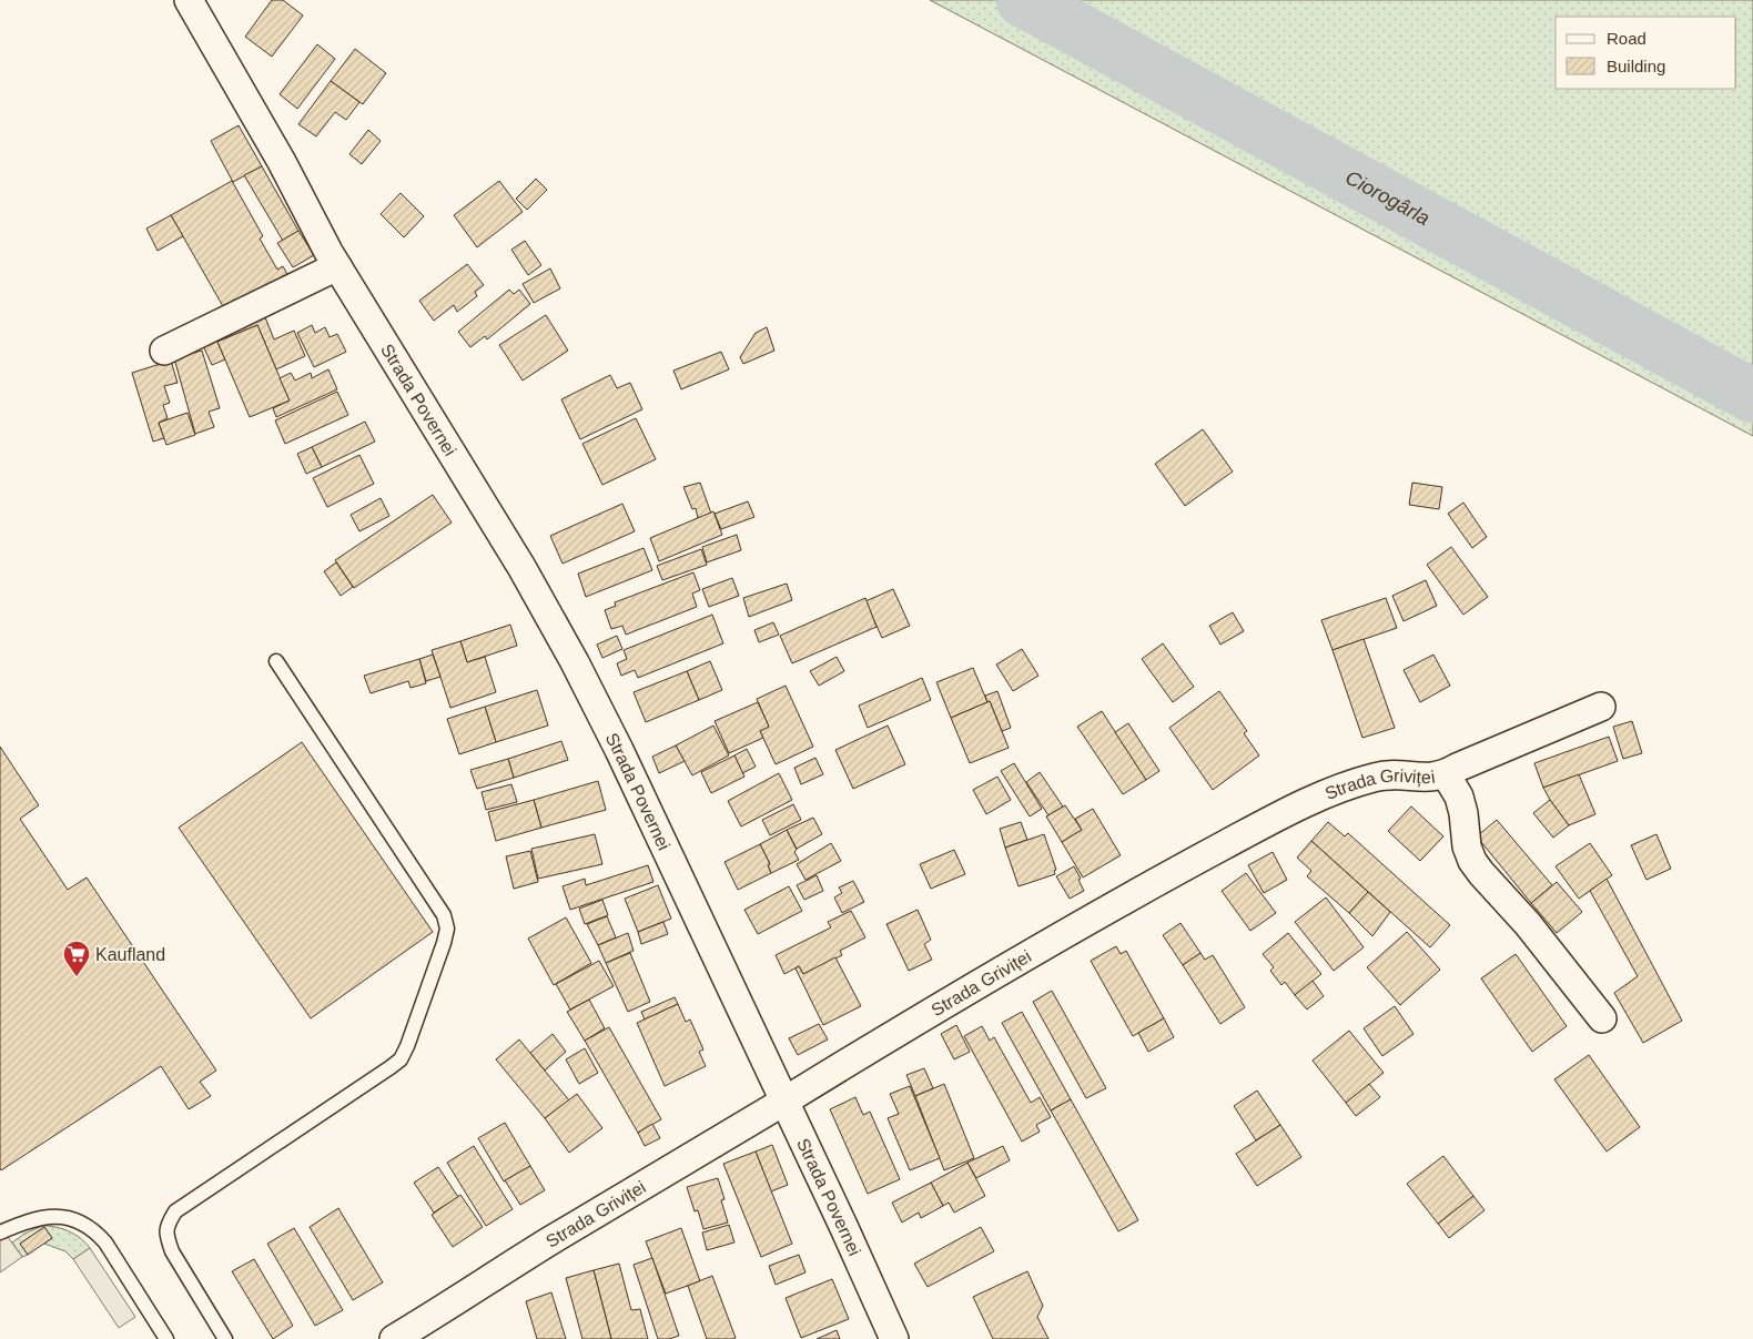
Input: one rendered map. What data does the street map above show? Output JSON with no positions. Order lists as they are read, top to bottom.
{
  "streets": {
    "street": ["Strada Povernei", "Strada Griviței"]
  },
  "crossings": [
    ["Strada Povernei", "Strada Griviței"]
  ],
  "water": ["Ciorogârla"],
  "places": {
    "supermarket": ["Kaufland"]
  },
  "legend": ["Road", "Building"]
}
